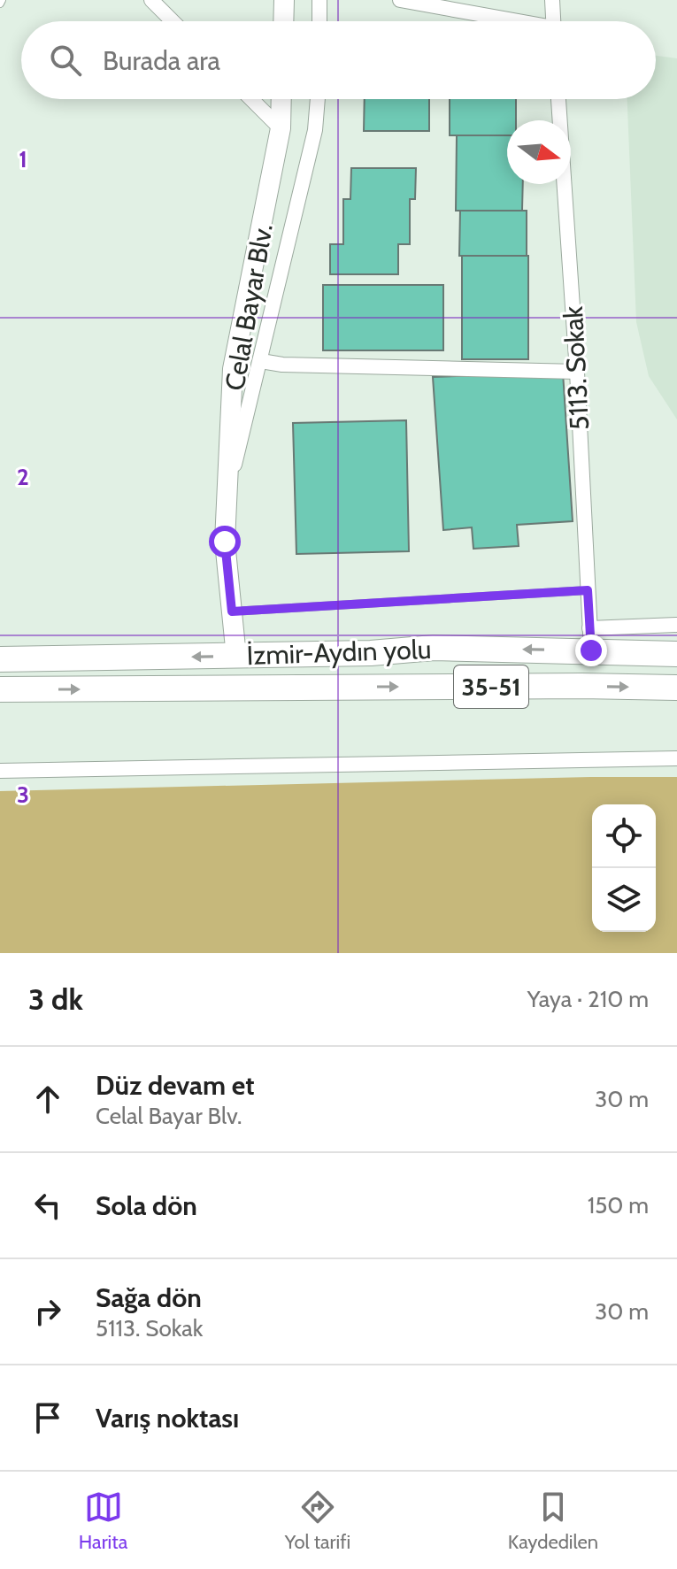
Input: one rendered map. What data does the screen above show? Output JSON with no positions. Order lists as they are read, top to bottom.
{
  "streets": {
    "highway": ["İzmir-Aydın yolu", "35-51"],
    "street": ["Celal Bayar Blv.", "5113. Sokak"]
  },
  "crossings": [
    ["Celal Bayar Blv.", "İzmir-Aydın yolu"],
    ["5113. Sokak", "İzmir-Aydın yolu"]
  ],
  "north": "right",
  "page": {
    "search": "Burada ara",
    "heading": ["3 dk", "Yaya · 210 m"],
    "list": [
      ["Düz devam et", "Celal Bayar Blv.", "30 m"],
      ["Sola dön", "150 m"],
      ["Sağa dön", "5113. Sokak", "30 m"],
      "Varış noktası"
    ],
    "nav": ["Harita", "Yol tarifi", "Kaydedilen"]
  },
  "grid": {
    "rows": ["1", "2", "3"]
  }
}
